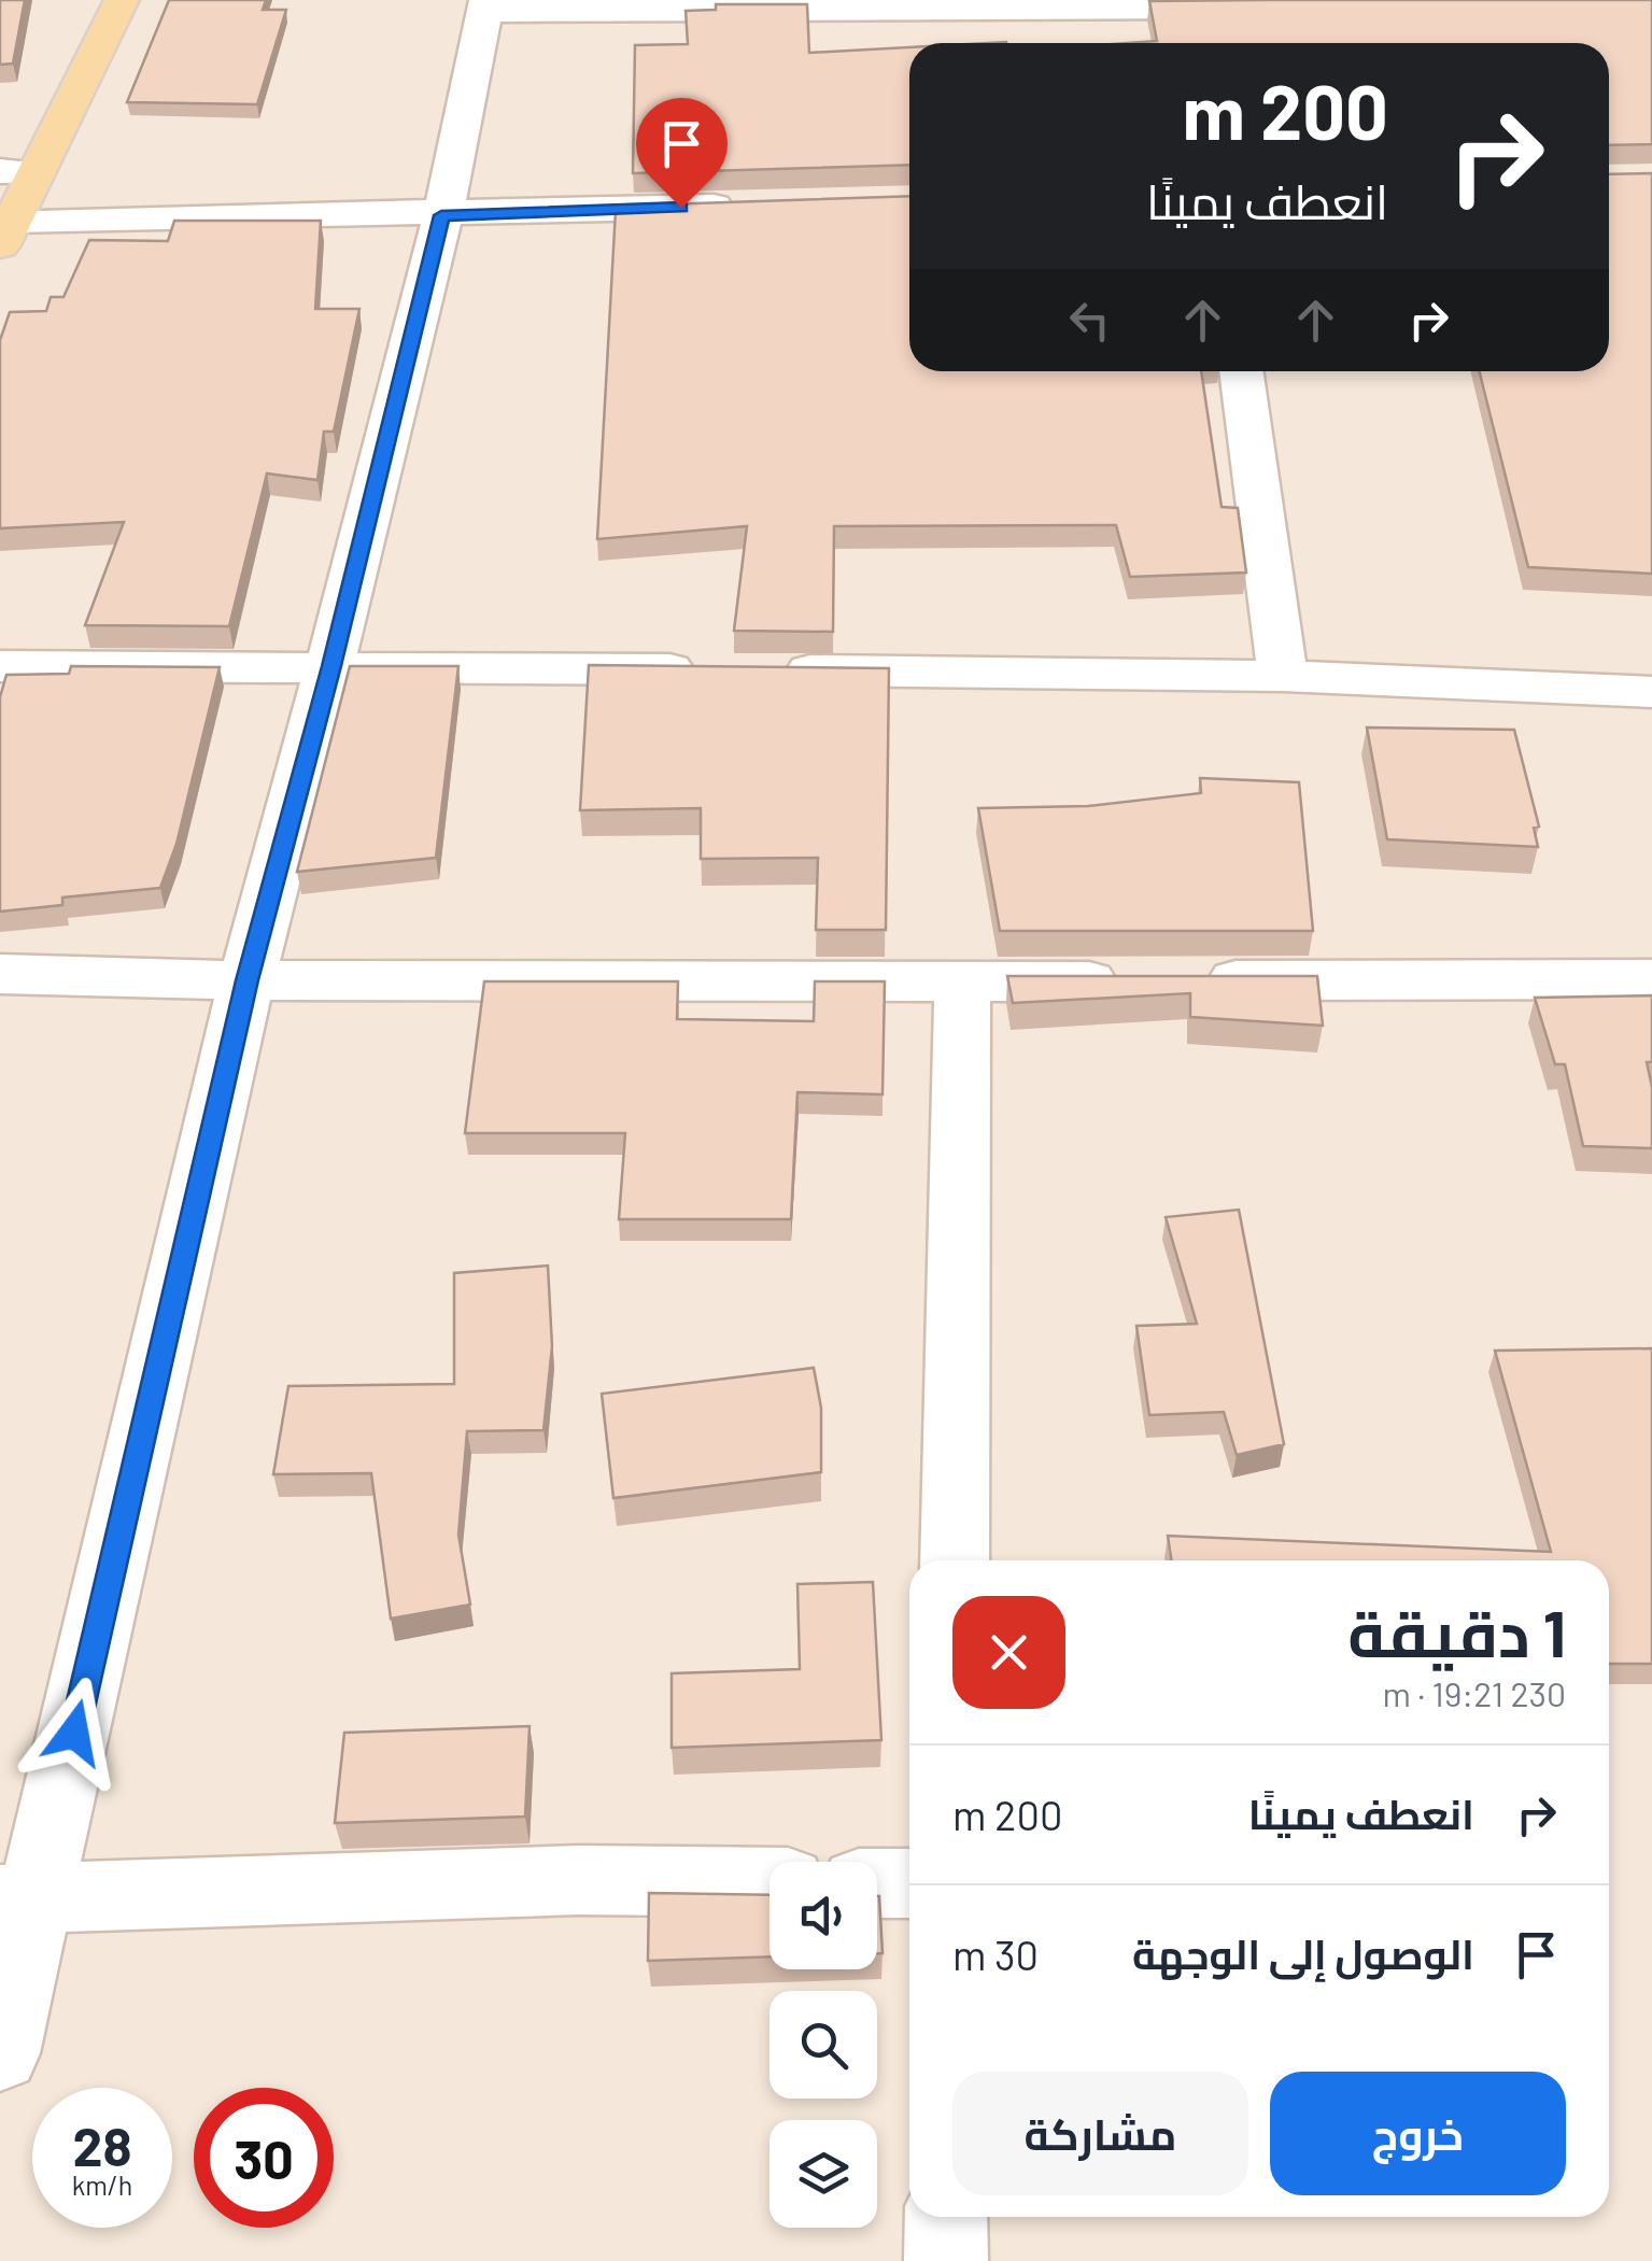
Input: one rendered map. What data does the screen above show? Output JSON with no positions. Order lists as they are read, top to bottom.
{
  "page": {
    "turn": ["200 m", "انعطف يمينًا"],
    "heading": ["1 دقيقة", "230 m · 19:21"],
    "list": [
      {
        "name": "انعطف يمينًا",
        "value": "200 m"
      },
      {
        "name": "الوصول إلى الوجهة",
        "value": "30 m"
      }
    ],
    "buttons": ["خروج", "مشاركة"],
    "speed": "28 km/h",
    "limit": "30"
  }
}
